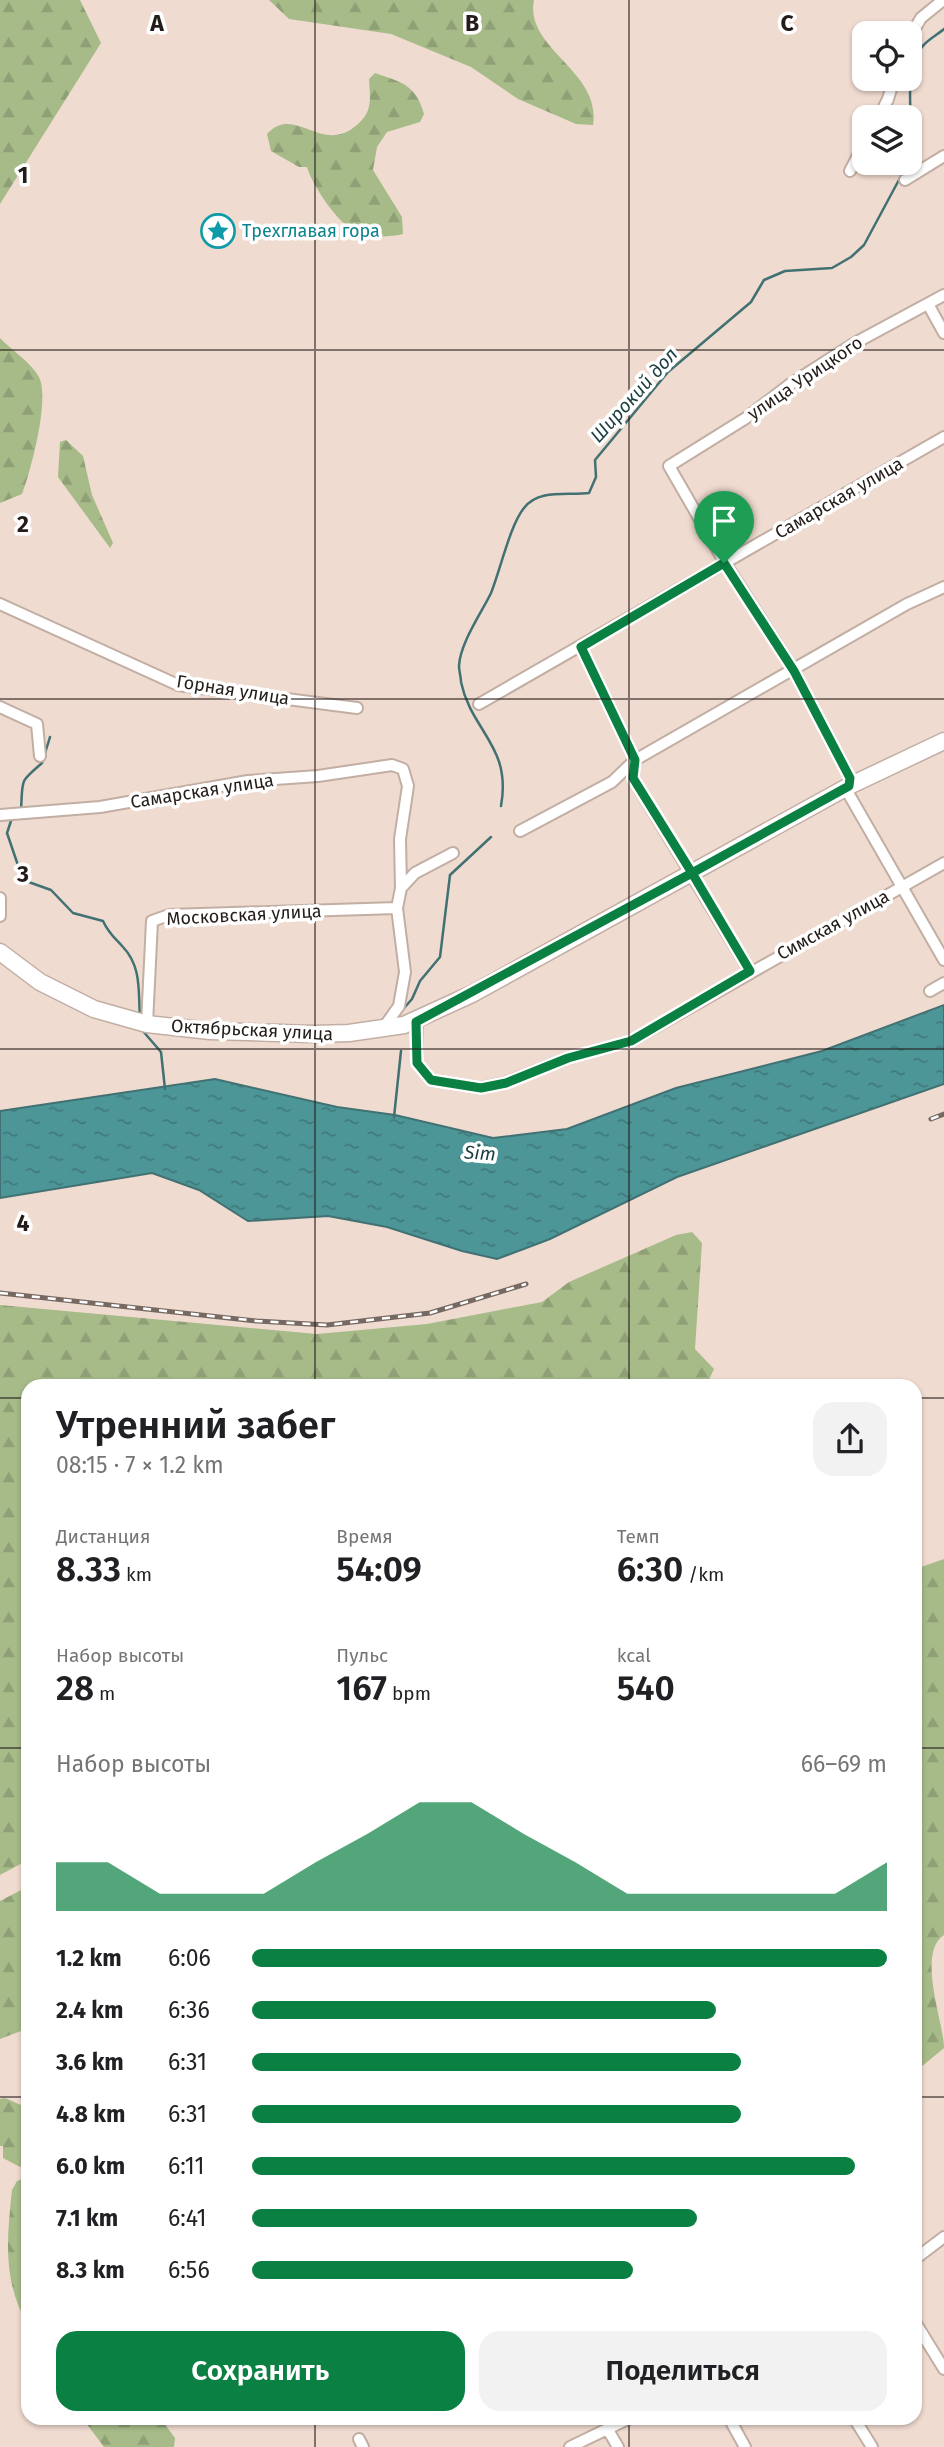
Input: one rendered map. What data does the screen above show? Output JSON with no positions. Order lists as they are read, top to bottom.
{
  "streets": {
    "main road": ["Октябрьская улица"],
    "street": [
      "улица Урицкого",
      "Самарская улица",
      "Горная улица",
      "Московская улица",
      "Симская улица"
    ]
  },
  "crossings": [
    ["улица Урицкого", "Самарская улица"],
    ["Московская улица", "Октябрьская улица"],
    ["Симская улица", "Октябрьская улица"]
  ],
  "water": ["Широкий дол", "Sim"],
  "places": {
    "place": ["Трехглавая гора"]
  },
  "page": {
    "heading": ["Утренний забег", "08:15 · 7 × 1.2 km"],
    "stats": [
      ["Дистанция", "8.33 km"],
      ["Время", "54:09"],
      ["Темп", "6:30 /km"],
      ["Набор высоты", "28 m"],
      ["Пульс", "167 bpm"],
      ["kcal", "540"]
    ],
    "chart": ["Набор высоты", "66–69 m"],
    "list": [
      {
        "name": "1.2 km",
        "note": "6:06"
      },
      {
        "name": "2.4 km",
        "note": "6:36"
      },
      {
        "name": "3.6 km",
        "note": "6:31"
      },
      {
        "name": "4.8 km",
        "note": "6:31"
      },
      {
        "name": "6.0 km",
        "note": "6:11"
      },
      {
        "name": "7.1 km",
        "note": "6:41"
      },
      {
        "name": "8.3 km",
        "note": "6:56"
      }
    ],
    "buttons": ["Сохранить", "Поделиться"]
  },
  "grid": {
    "columns": ["A", "B", "C"],
    "rows": [
      "1",
      "2",
      "3",
      "4"
    ]
  }
}
